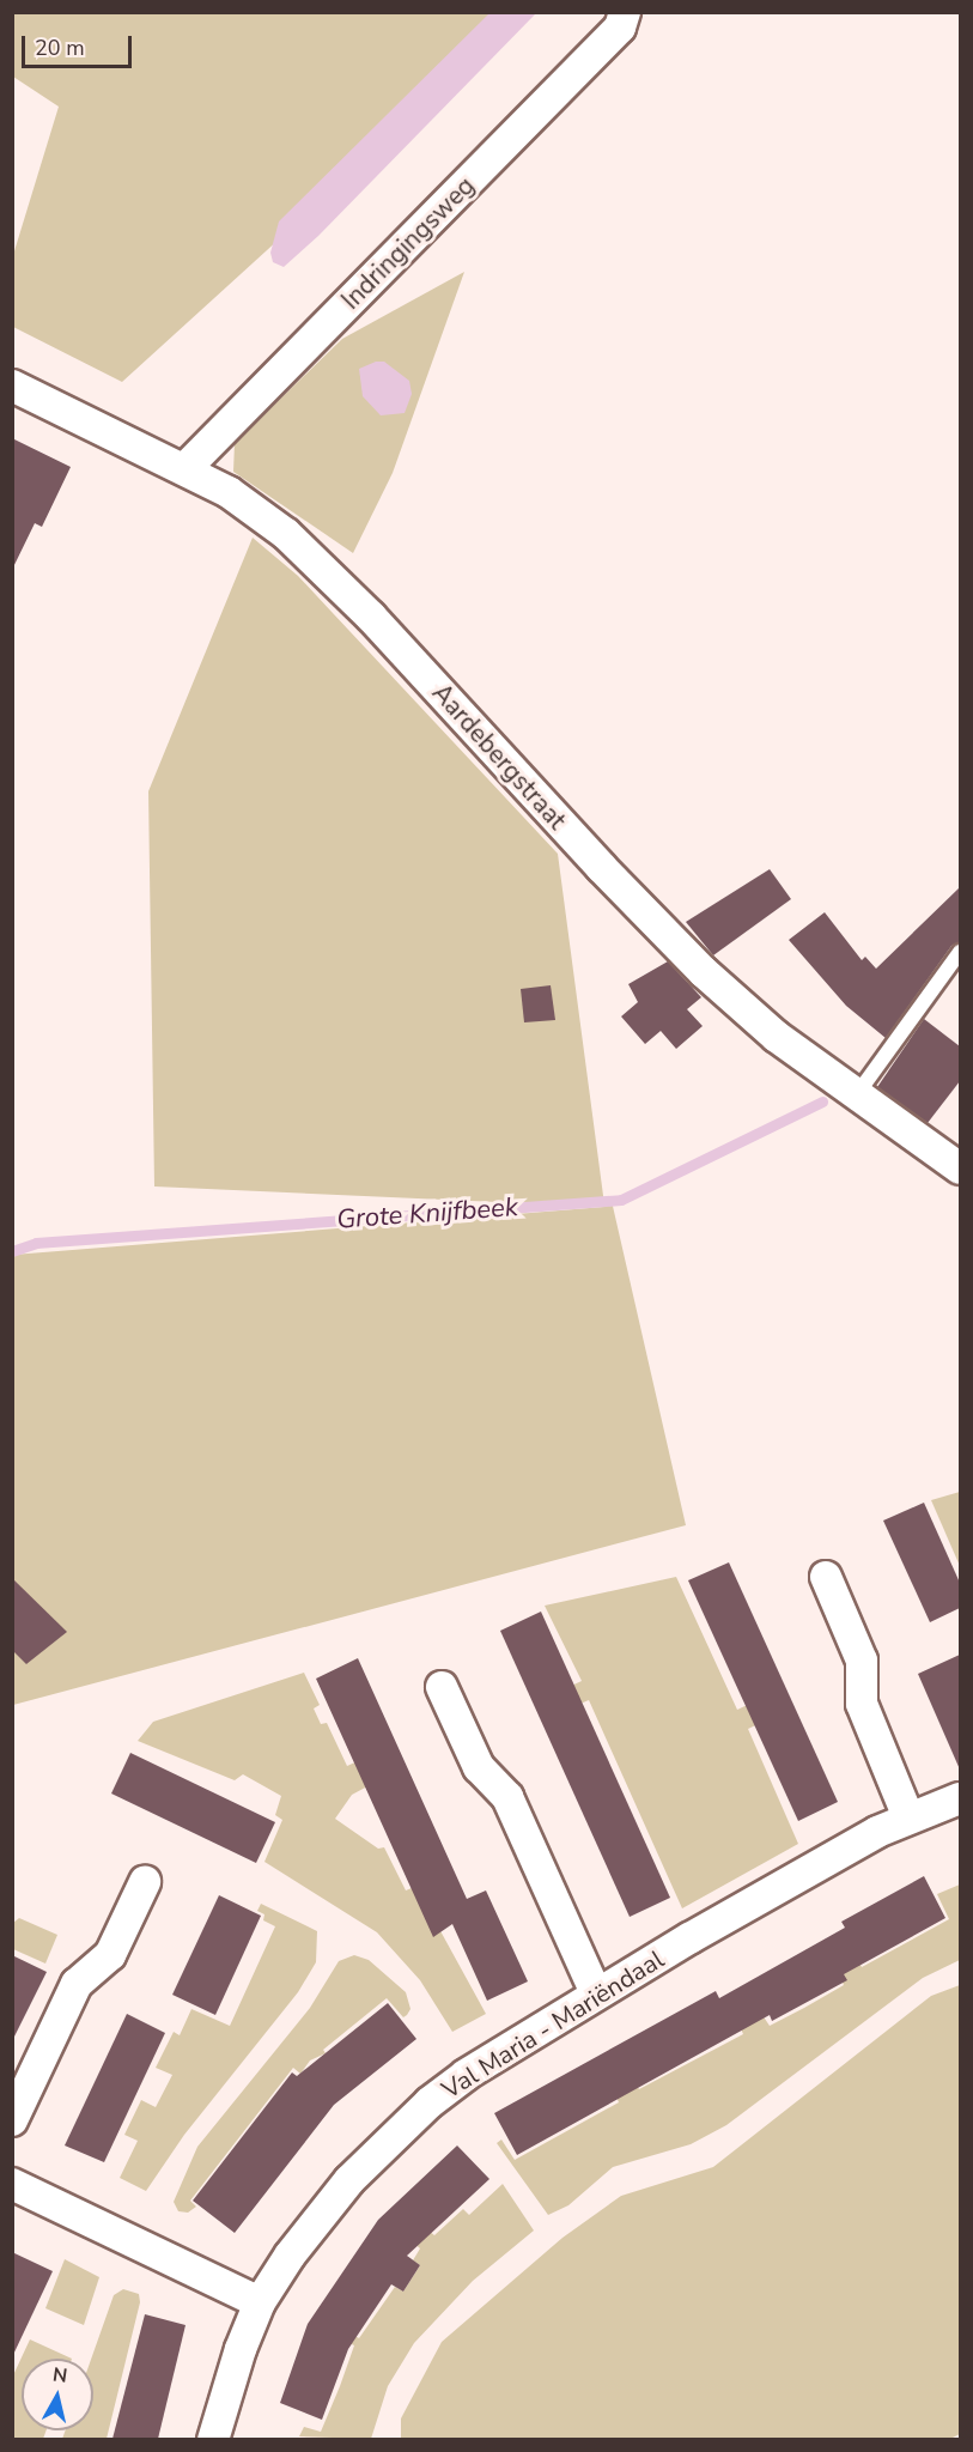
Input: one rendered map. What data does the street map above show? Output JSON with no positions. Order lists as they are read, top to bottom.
{
  "streets": {
    "street": ["Indringingsweg", "Aardebergstraat", "Val Maria - Mariëndaal"]
  },
  "crossings": [
    ["Indringingsweg", "Aardebergstraat"]
  ],
  "water": ["Grote Knijfbeek"],
  "scale_bar": "20 m",
  "north": "top"
}
